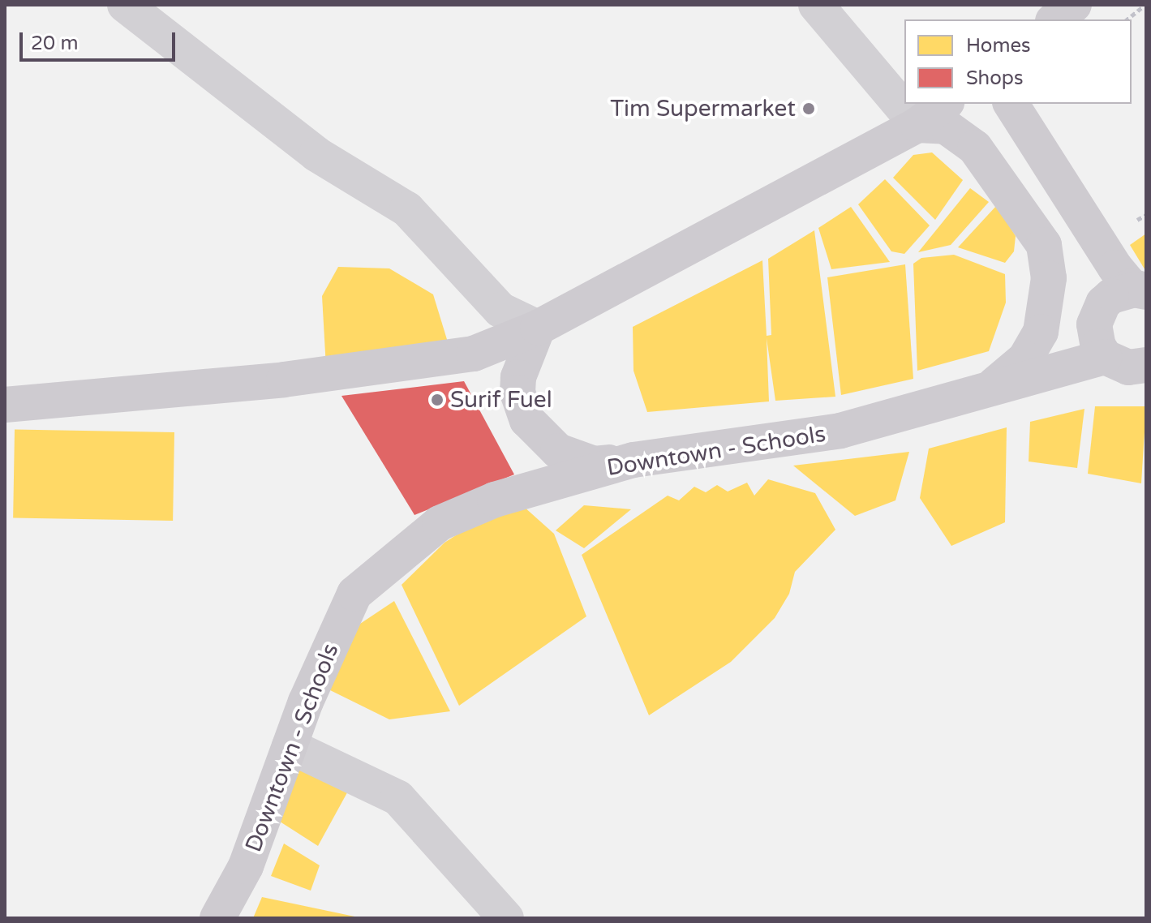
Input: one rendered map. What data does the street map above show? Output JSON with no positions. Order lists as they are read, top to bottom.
{
  "streets": {
    "main road": ["Downtown - Schools"]
  },
  "places": ["Tim Supermarket", "Surif Fuel"],
  "legend": ["Homes", "Shops"],
  "scale_bar": "20 m"
}
